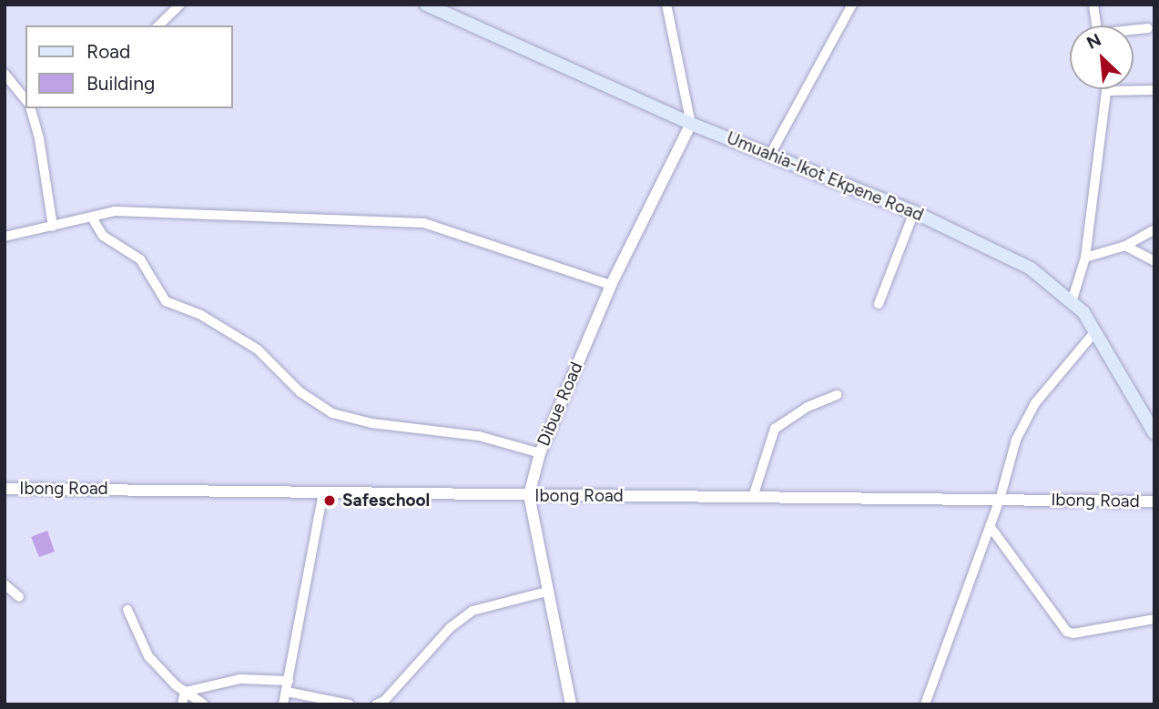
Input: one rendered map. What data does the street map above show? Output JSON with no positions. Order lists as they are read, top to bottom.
{
  "streets": {
    "main road": ["Umuahia-Ikot Ekpene Road"],
    "street": ["Dibue Road", "Ibong Road"]
  },
  "crossings": [
    ["Umuahia-Ikot Ekpene Road", "Dibue Road"],
    ["Dibue Road", "Ibong Road"]
  ],
  "places": ["Safeschool"],
  "legend": ["Road", "Building"],
  "north": "top left"
}
